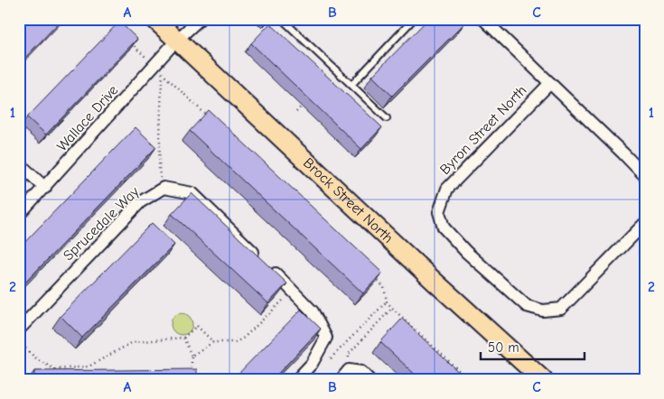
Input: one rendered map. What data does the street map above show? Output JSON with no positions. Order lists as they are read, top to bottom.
{
  "streets": {
    "main road": ["Brock Street North"],
    "street": ["Wallace Drive", "Byron Street North", "Sprucedale Way"]
  },
  "crossings": [
    ["Wallace Drive", "Brock Street North"]
  ],
  "scale_bar": "50 m",
  "grid": {
    "columns": ["A", "B", "C"],
    "rows": ["1", "2"]
  }
}
